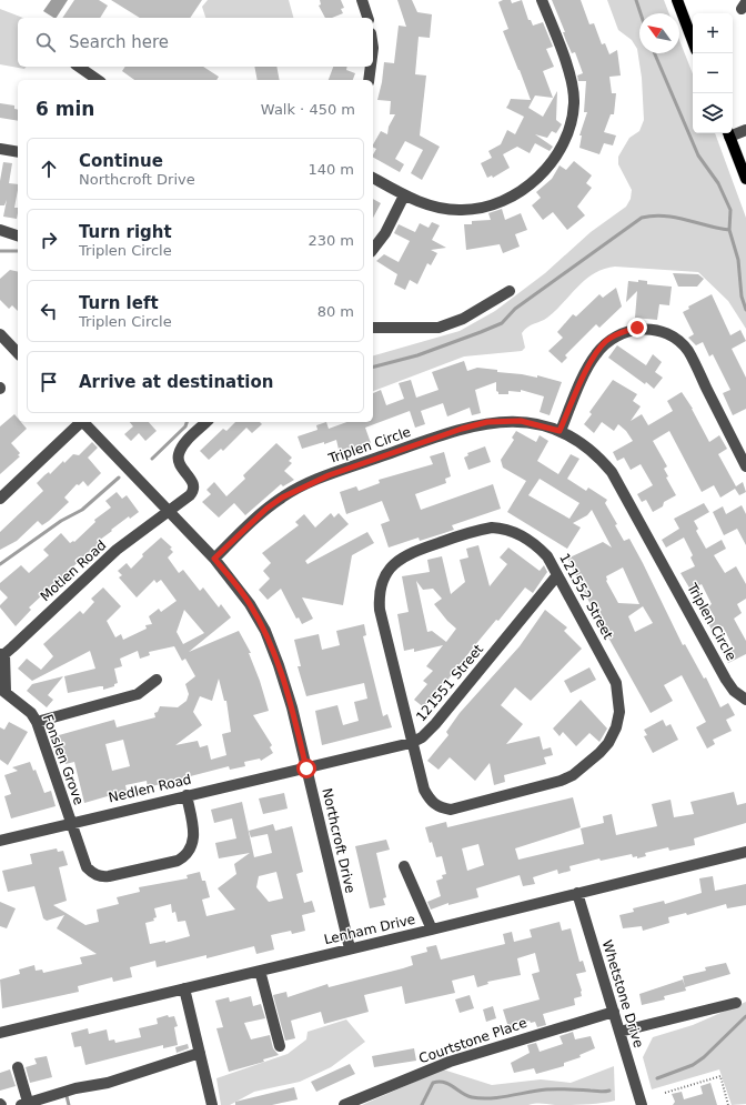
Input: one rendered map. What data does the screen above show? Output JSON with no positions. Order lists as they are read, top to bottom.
{
  "streets": {
    "street": [
      "Triplen Circle",
      "Motlen Road",
      "121552 Street",
      "121551 Street",
      "Fonslen Grove",
      "Nedlen Road",
      "Northcroft Drive",
      "Lenham Drive",
      "Whetstone Drive",
      "Courtstone Place"
    ]
  },
  "crossings": [
    ["Triplen Circle", "Northcroft Drive"],
    ["Motlen Road", "Fonslen Grove"],
    ["Motlen Road", "Northcroft Drive"],
    ["121552 Street", "121551 Street"],
    ["121551 Street", "Nedlen Road"],
    ["121551 Street", "Northcroft Drive"],
    ["Fonslen Grove", "Nedlen Road"],
    ["Nedlen Road", "Northcroft Drive"],
    ["Northcroft Drive", "Lenham Drive"],
    ["Lenham Drive", "Whetstone Drive"],
    ["Whetstone Drive", "Courtstone Place"]
  ],
  "north": "top left",
  "page": {
    "map_buttons": ["+", "−"],
    "search": "Search here",
    "heading": ["6 min", "Walk · 450 m"],
    "list": [
      ["Continue", "Northcroft Drive", "140 m"],
      ["Turn right", "Triplen Circle", "230 m"],
      ["Turn left", "Triplen Circle", "80 m"],
      "Arrive at destination"
    ]
  }
}
